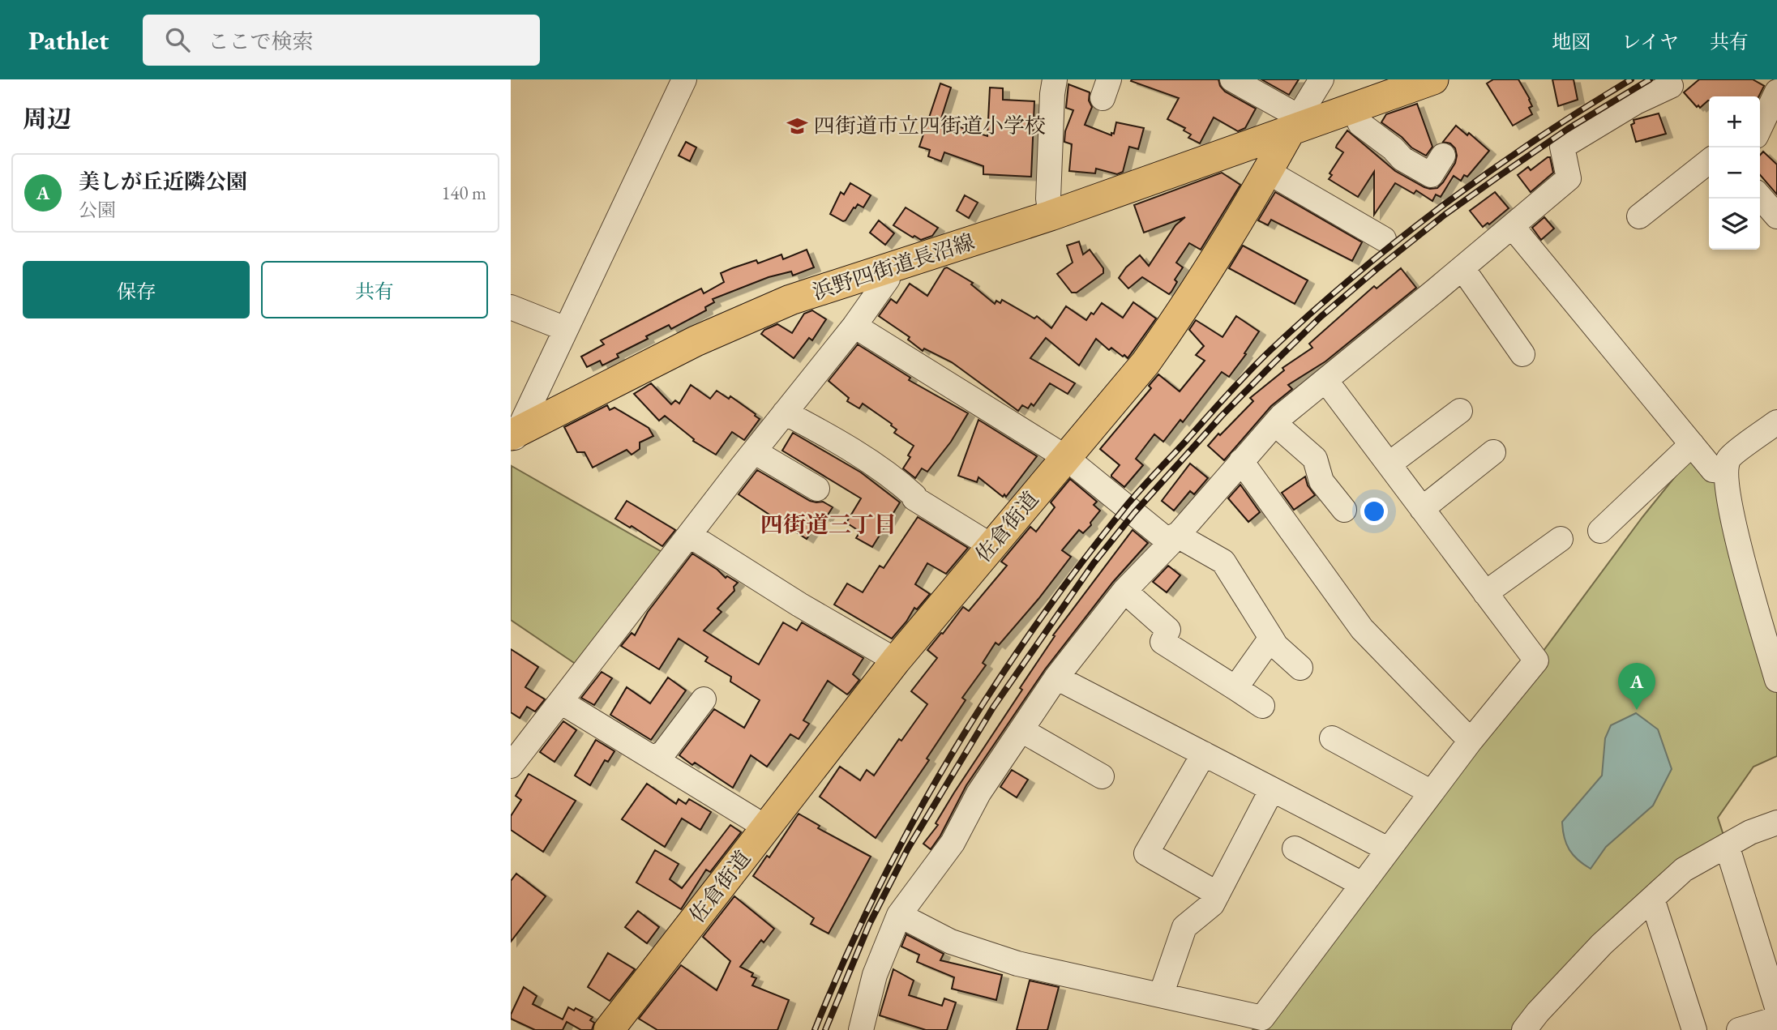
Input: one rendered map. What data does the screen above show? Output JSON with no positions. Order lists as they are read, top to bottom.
{
  "streets": {
    "main road": ["浜野四街道長沼線", "佐倉街道"]
  },
  "crossings": [
    ["浜野四街道長沼線", "佐倉街道"]
  ],
  "districts": ["四街道三丁目"],
  "places": {
    "school or university": ["四街道市立四街道小学校"]
  },
  "page": {
    "header": "Pathlet",
    "search": "ここで検索",
    "nav": ["地図", "レイヤ", "共有"],
    "heading": "周辺",
    "map_buttons": ["+", "−"],
    "list": [
      {
        "mark": "A",
        "name": "美しが丘近隣公園",
        "note": "公園",
        "value": "140 m"
      }
    ],
    "buttons": ["保存", "共有"],
    "pins": "A"
  }
}
